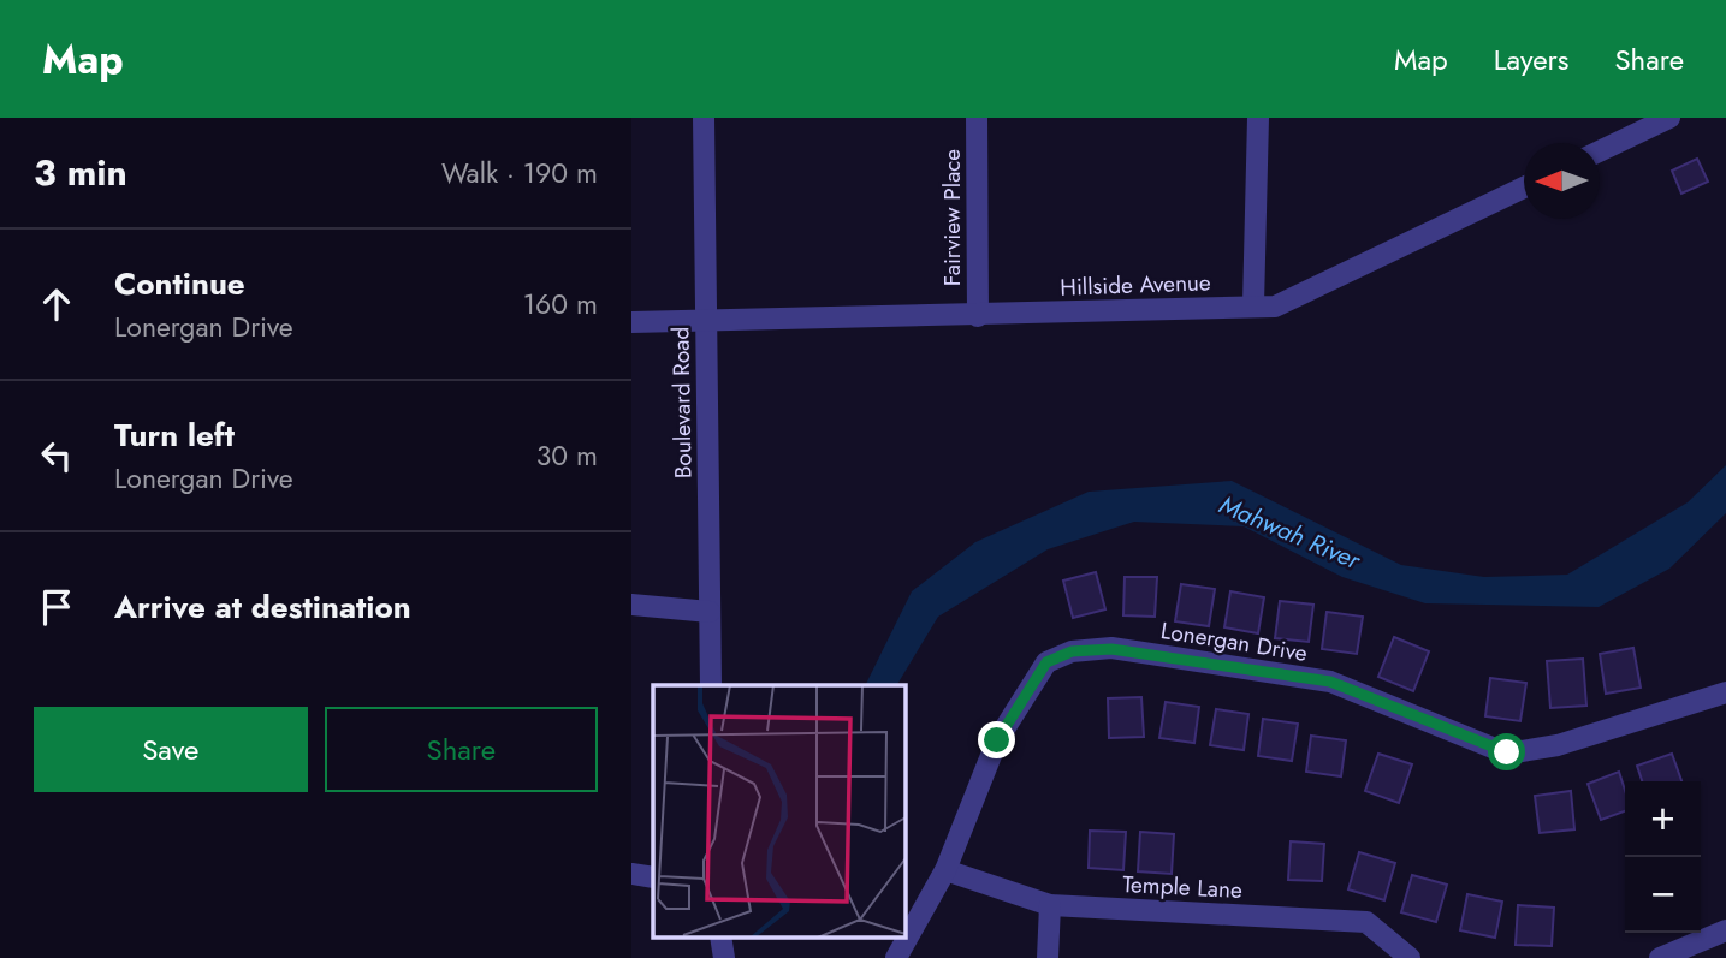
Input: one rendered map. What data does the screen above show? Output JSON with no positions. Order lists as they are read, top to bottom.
{
  "streets": {
    "street": [
      "Fairview Place",
      "Hillside Avenue",
      "Boulevard Road",
      "Lonergan Drive",
      "Temple Lane"
    ]
  },
  "crossings": [
    ["Fairview Place", "Hillside Avenue"],
    ["Hillside Avenue", "Boulevard Road"],
    ["Lonergan Drive", "Temple Lane"]
  ],
  "water": ["Mahwah River"],
  "north": "left",
  "page": {
    "header": "Map",
    "nav": ["Map", "Layers", "Share"],
    "heading": ["3 min", "Walk · 190 m"],
    "list": [
      ["Continue", "Lonergan Drive", "160 m"],
      ["Turn left", "Lonergan Drive", "30 m"],
      "Arrive at destination"
    ],
    "buttons": ["Save", "Share"],
    "map_buttons": ["+", "−"]
  }
}
